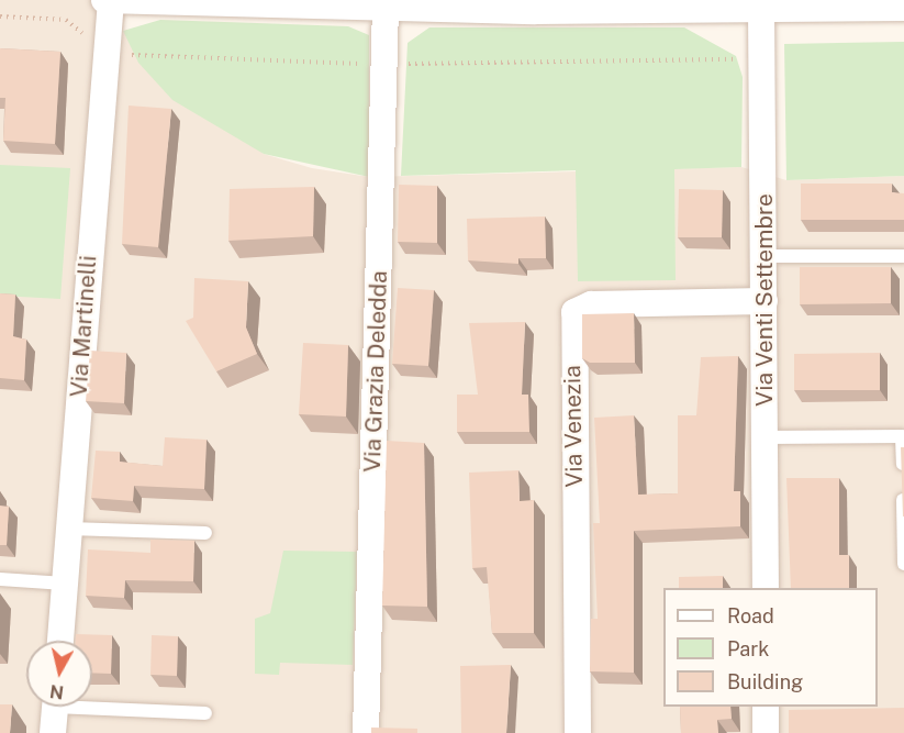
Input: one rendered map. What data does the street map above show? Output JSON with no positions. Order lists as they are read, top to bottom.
{
  "streets": {
    "street": [
      "Via Venti Settembre",
      "Via Martinelli",
      "Via Grazia Deledda",
      "Via Venezia"
    ]
  },
  "crossings": [
    ["Via Venti Settembre", "Via Venezia"]
  ],
  "legend": ["Road", "Park", "Building"],
  "north": "bottom"
}
